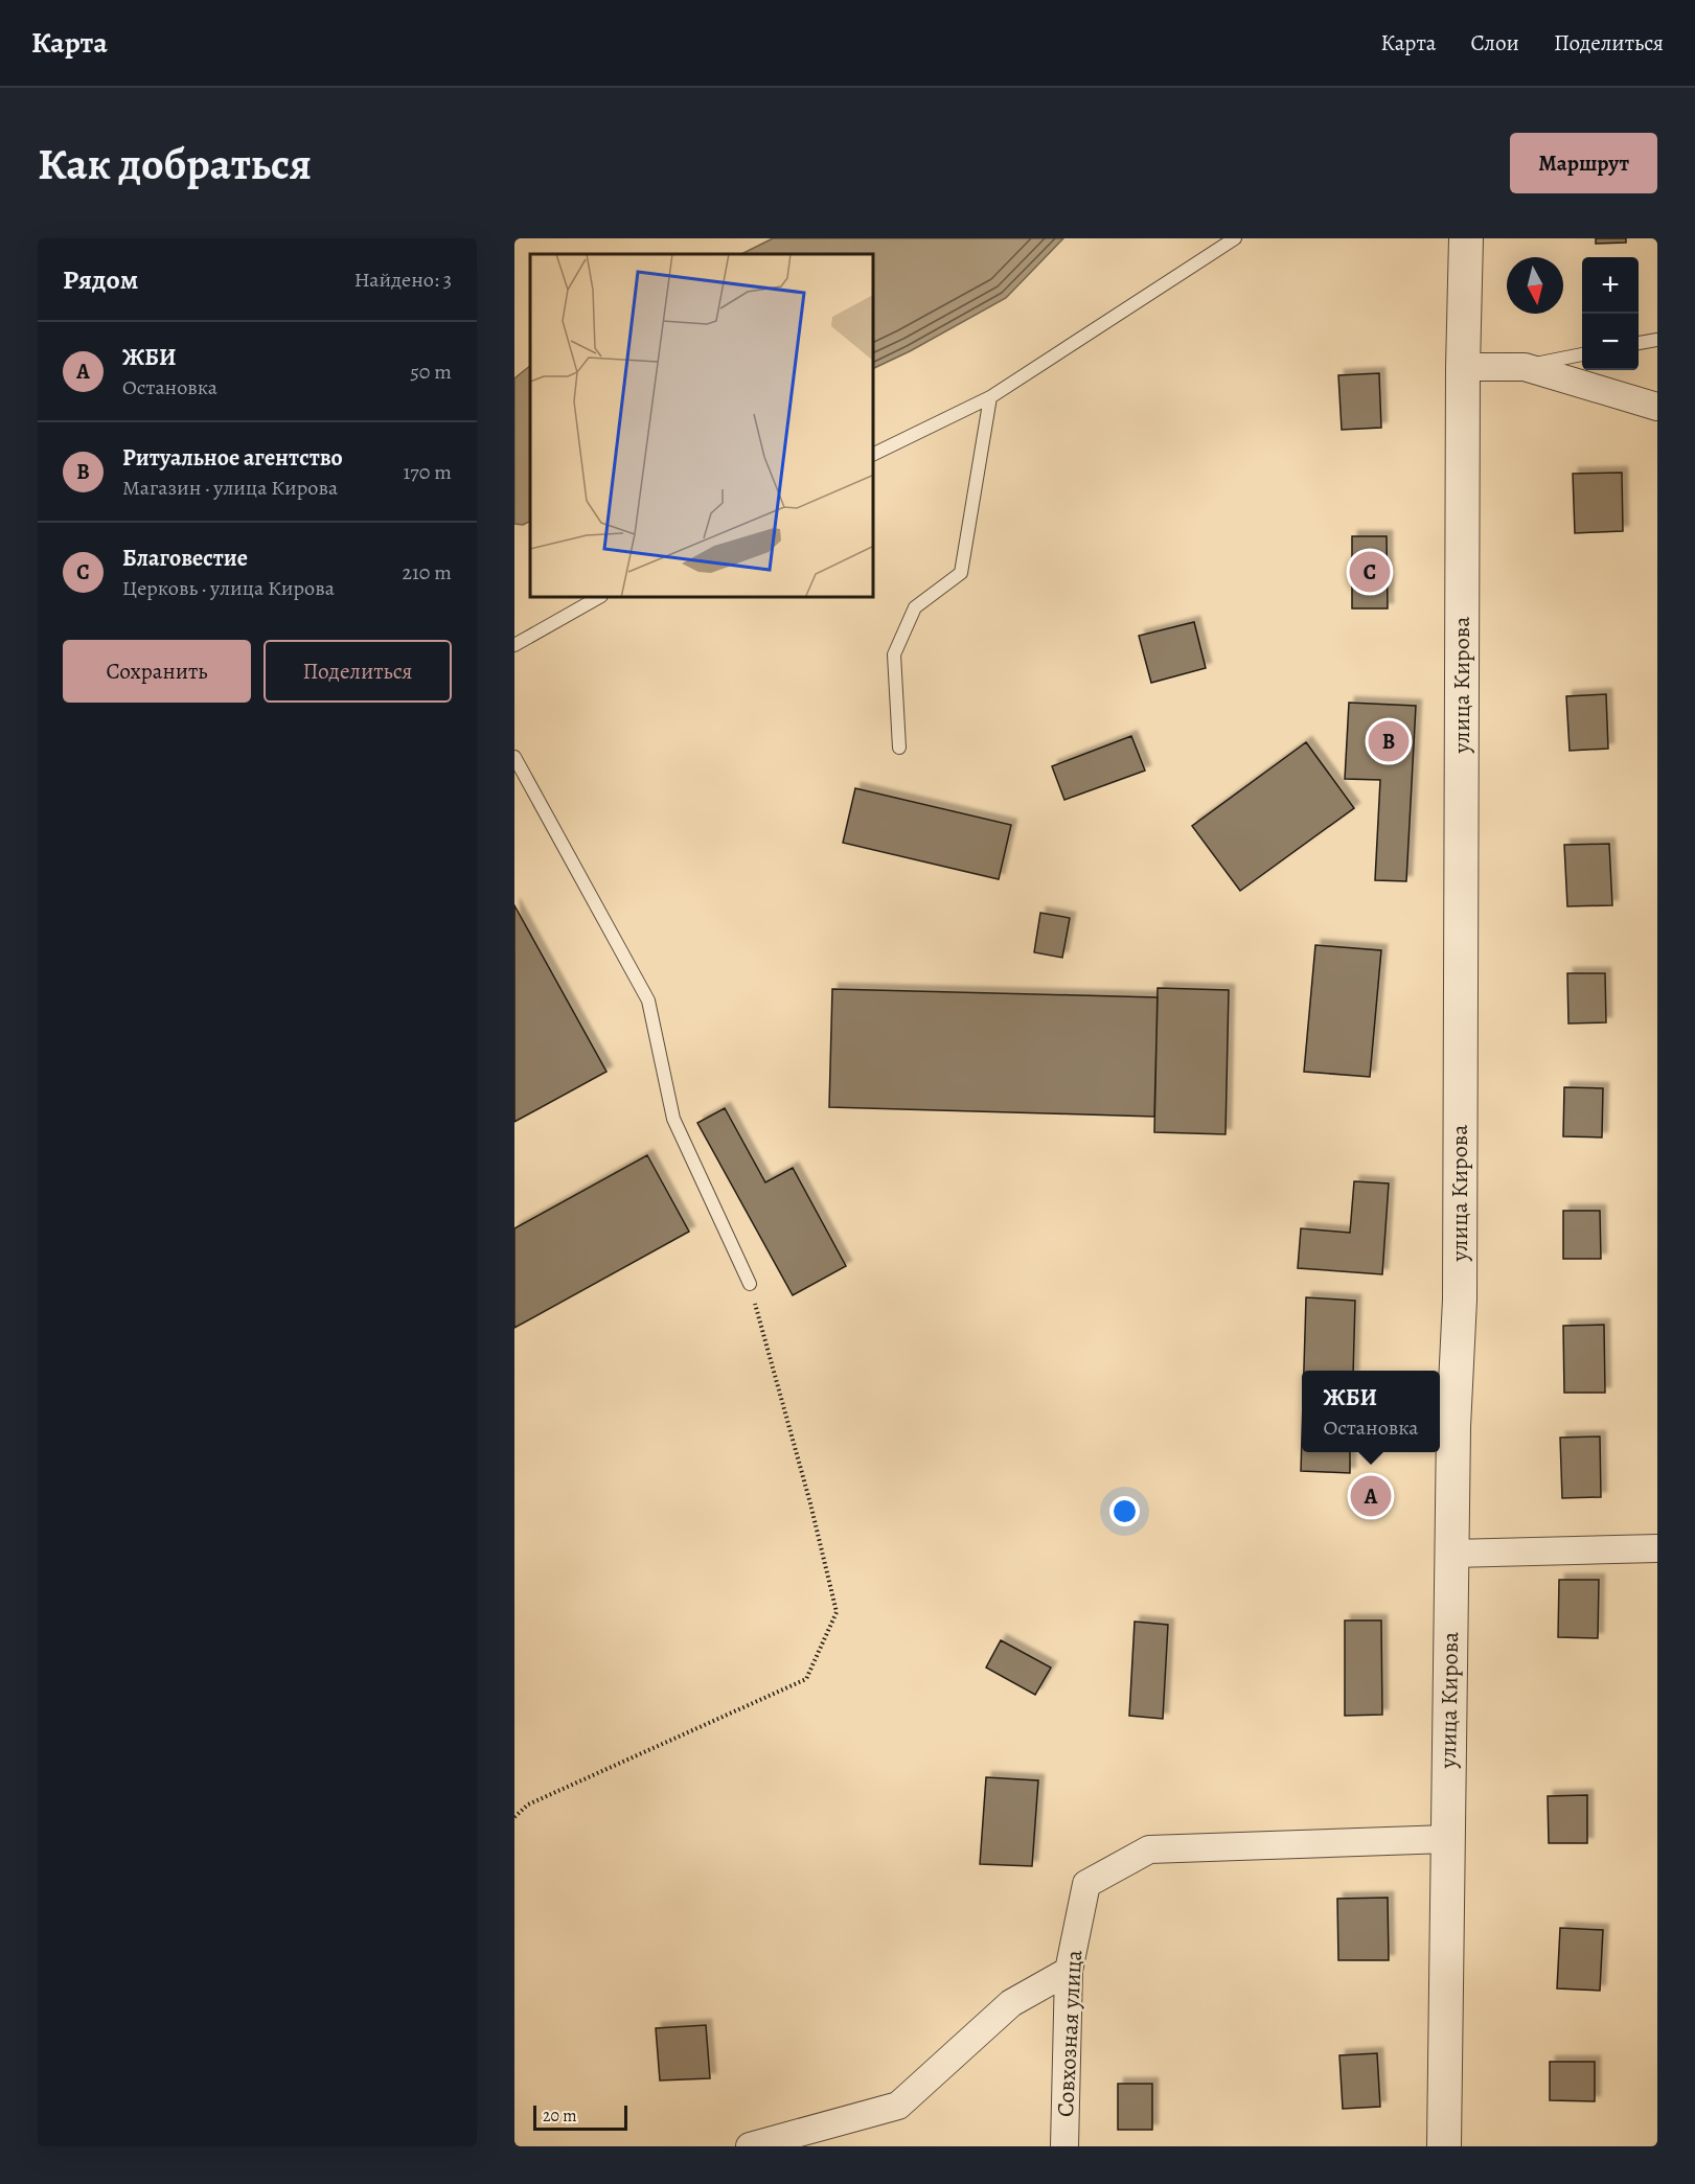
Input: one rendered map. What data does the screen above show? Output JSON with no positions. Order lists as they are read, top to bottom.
{
  "streets": {
    "street": ["улица Кирова", "Совхозная улица"]
  },
  "crossings": [
    ["улица Кирова", "Совхозная улица"]
  ],
  "scale_bar": "20 m",
  "north": "bottom",
  "page": {
    "header": "Карта",
    "nav": ["Карта", "Слои", "Поделиться"],
    "buttons": [
      "Маршрут",
      ["Сохранить", "Поделиться"]
    ],
    "title": "Как добраться",
    "heading": ["Рядом", "Найдено: 3"],
    "map_buttons": ["+", "−"],
    "list": [
      {
        "mark": "A",
        "name": "ЖБИ",
        "note": "Остановка",
        "value": "50 m"
      },
      {
        "mark": "B",
        "name": "Ритуальное агентство",
        "note": "Магазин · улица Кирова",
        "value": "170 m"
      },
      {
        "mark": "C",
        "name": "Благовестие",
        "note": "Церковь · улица Кирова",
        "value": "210 m"
      }
    ],
    "pins": ["C", "B", "A"],
    "popup": ["ЖБИ", "Остановка"],
    "scale": "20 m"
  }
}
